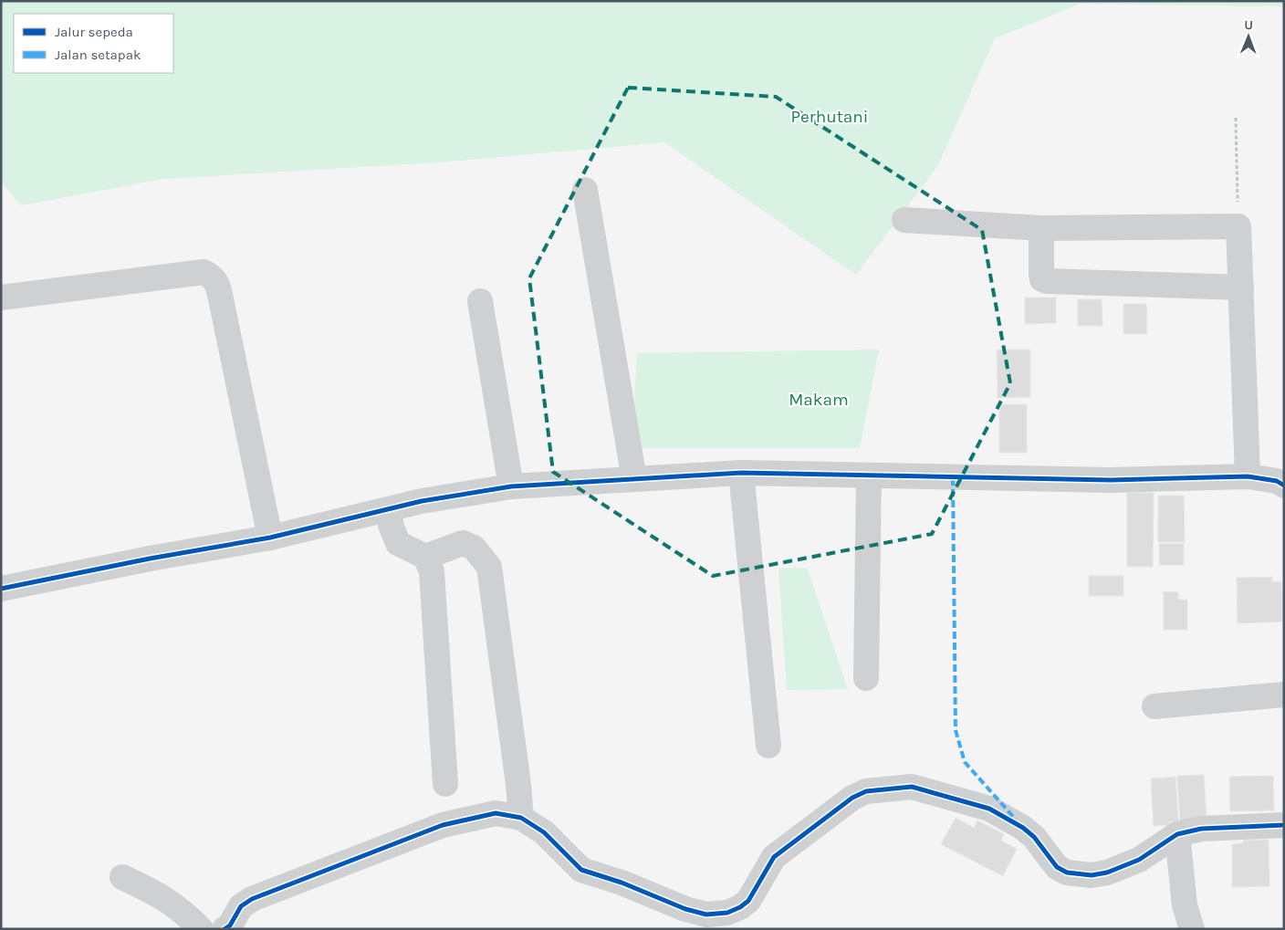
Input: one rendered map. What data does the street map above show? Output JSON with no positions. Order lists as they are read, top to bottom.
{
  "parks": ["Perhutani", "Makam"],
  "legend": ["Jalur sepeda", "Jalan setapak"],
  "north": "top"
}
